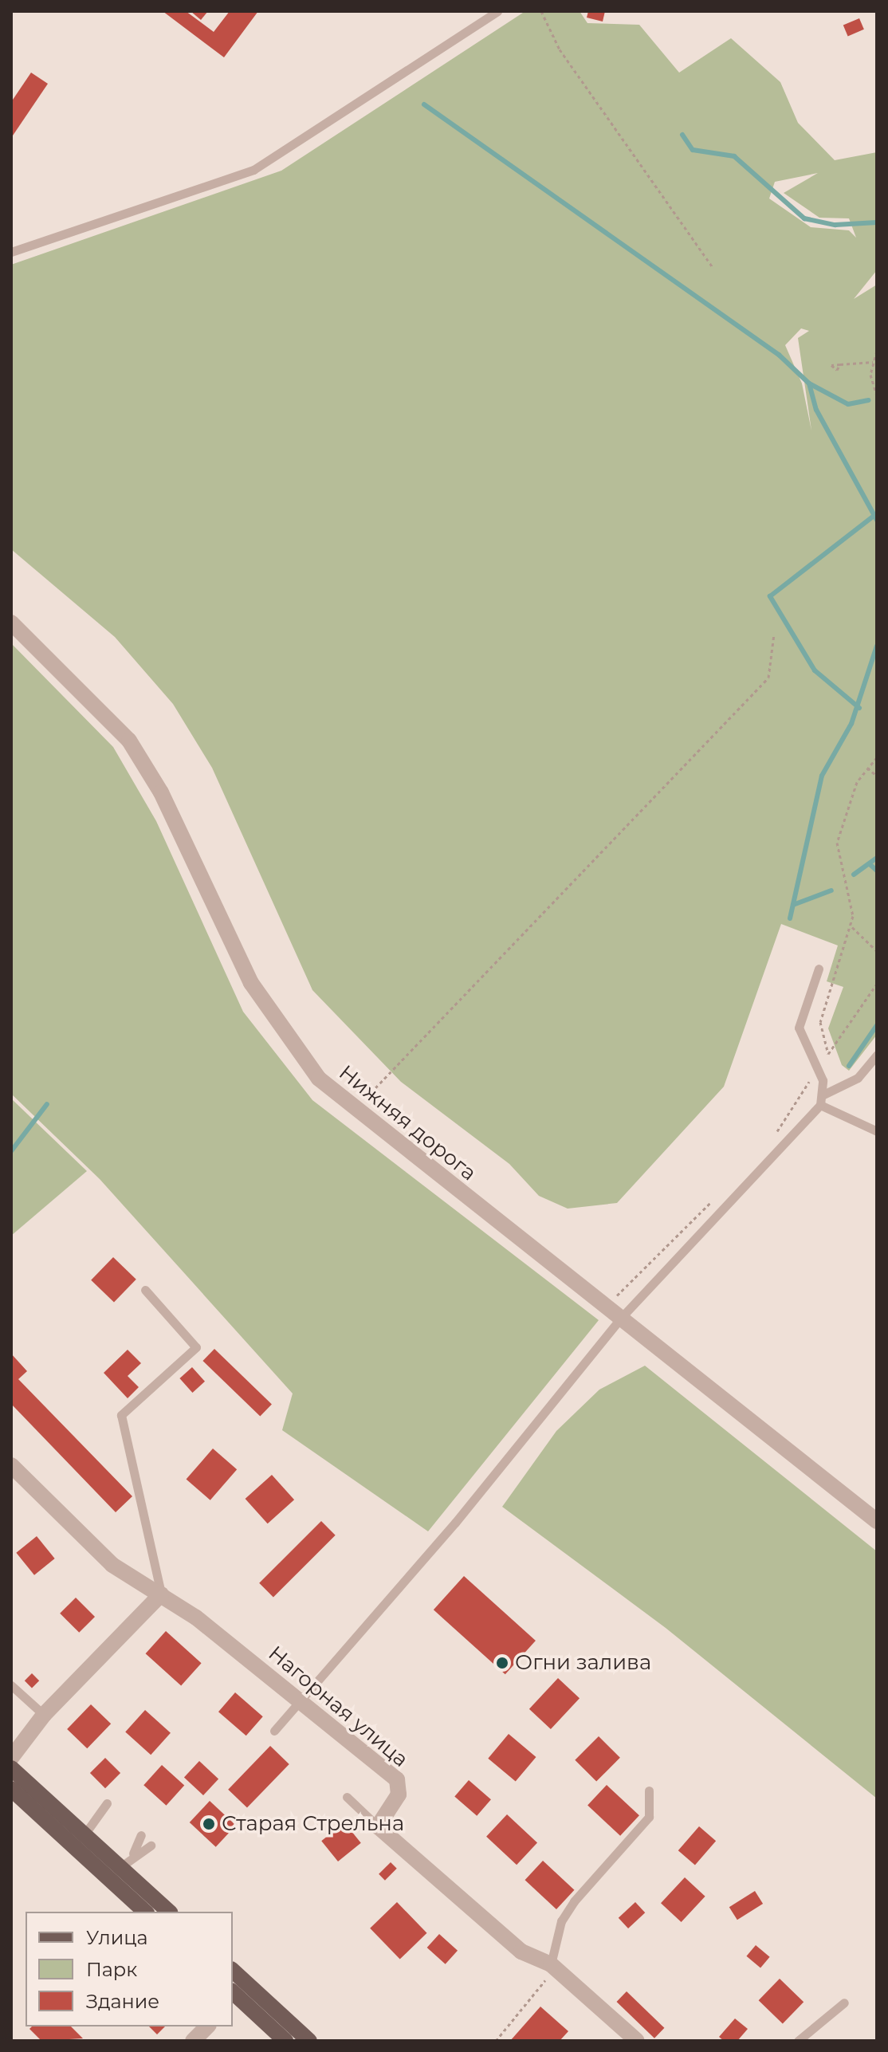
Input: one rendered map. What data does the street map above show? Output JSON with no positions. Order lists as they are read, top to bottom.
{
  "streets": {
    "street": ["Нижняя дорога", "Нагорная улица"]
  },
  "places": ["Огни залива", "Старая Стрельна"],
  "legend": ["Улица", "Парк", "Здание"]
}
